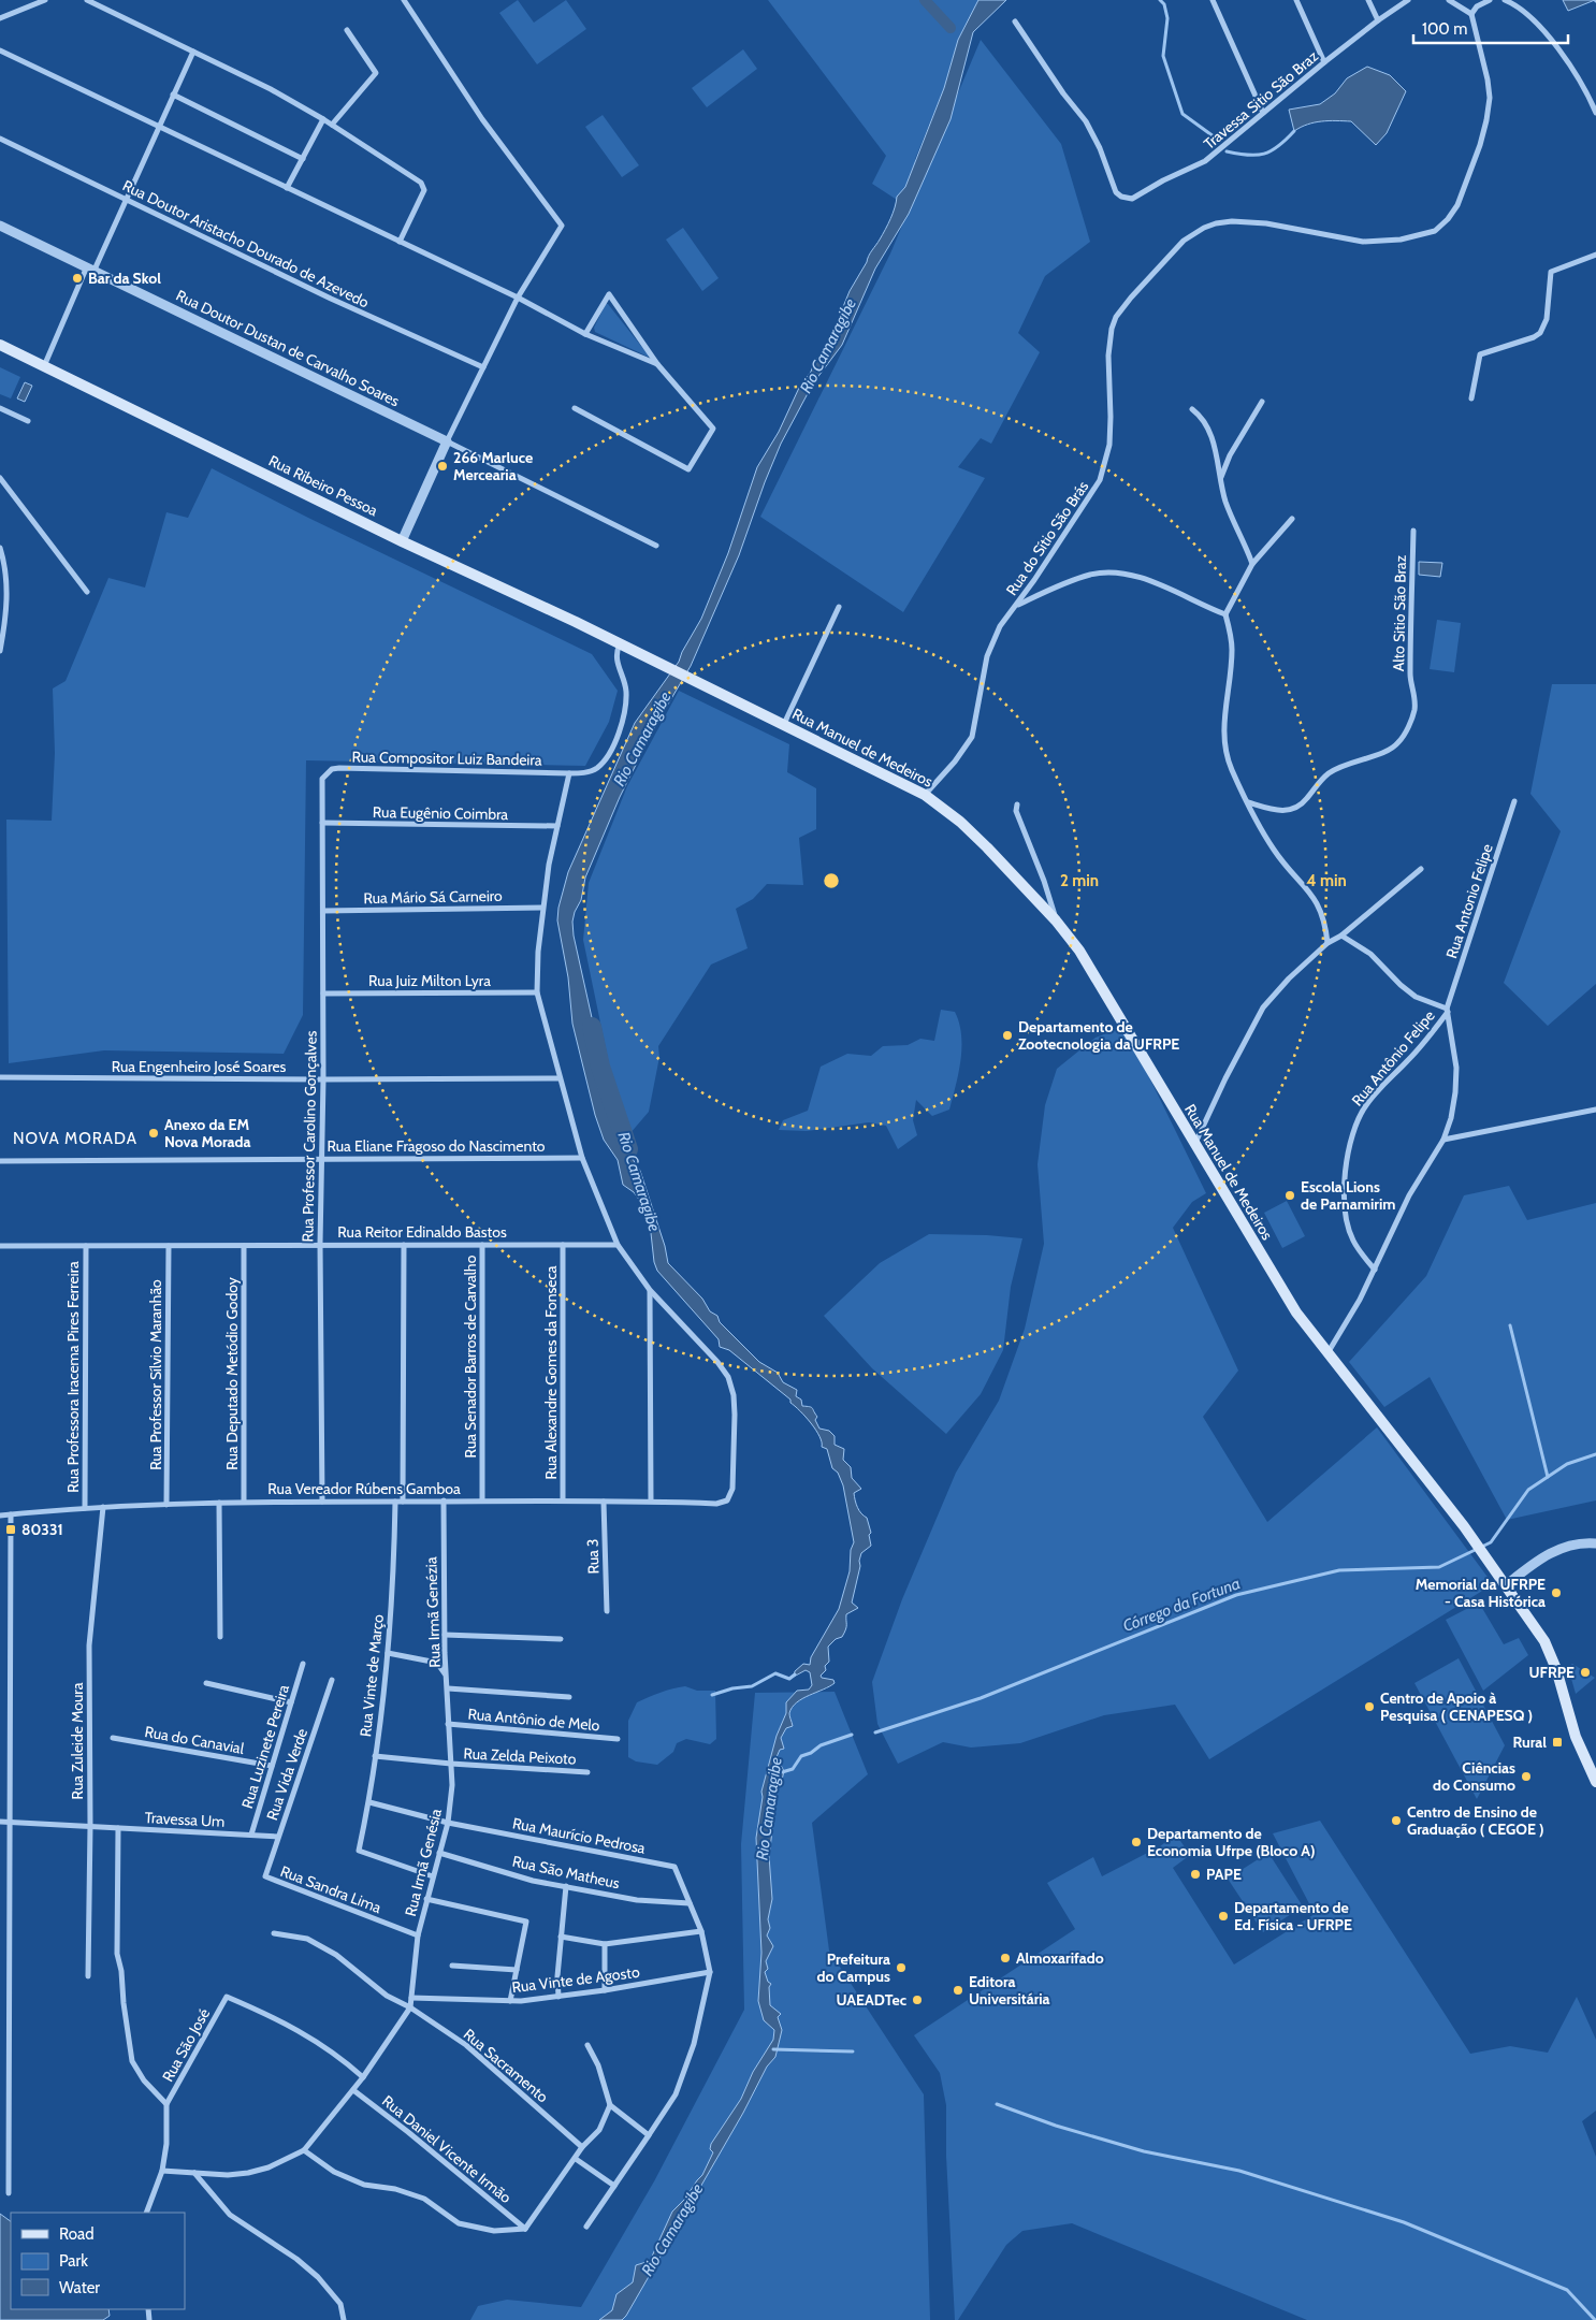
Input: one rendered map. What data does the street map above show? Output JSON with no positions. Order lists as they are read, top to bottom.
{
  "streets": {
    "main road": ["Rua Ribeiro Pessoa", "Rua Manuel de Medeiros"],
    "street": [
      "Travessa Sitio São Braz",
      "Rua Doutor Aristacho Dourado de Azevedo",
      "Rua Doutor Dustan de Carvalho Soares",
      "Rua do Sítio São Brás",
      "Alto Sitio São Braz",
      "Rua Compositor Luiz Bandeira",
      "Rua Eugênio Coimbra",
      "Rua Mário Sá Carneiro",
      "Rua Antonio Felipe",
      "Rua Juiz Milton Lyra",
      "Rua Antônio Felipe",
      "Rua Engenheiro José Soares",
      "Rua Professor Carolino Gonçalves",
      "Rua Eliane Fragoso do Nascimento",
      "Rua Reitor Edinaldo Bastos",
      "Rua Senador Barros de Carvalho",
      "Rua Alexandre Gomes da Fonseca",
      "Rua Deputado Metódio Godoy",
      "Rua Professor Sílvio Maranhão",
      "Rua Professora Iracema Pires Ferreira",
      "Rua Vereador Rúbens Gamboa",
      "Rua 3",
      "Rua Irmã Genézia",
      "Rua Vinte de Março",
      "Rua Antônio de Melo",
      "Rua do Canavial",
      "Rua Zuleide Moura",
      "Rua Luzinete Pereira",
      "Rua Zelda Peixoto",
      "Rua Vida Verde",
      "Travessa Um",
      "Rua Maurício Pedrosa",
      "Rua Irmã Genésia",
      "Rua São Matheus",
      "Rua Sandra Lima",
      "Rua Vinte de Agosto",
      "Rua São José",
      "Rua Sacramento",
      "Rua Daniel Vicente Irmão"
    ]
  },
  "crossings": [
    ["Rua Ribeiro Pessoa", "Rua Manuel de Medeiros"],
    ["Rua Ribeiro Pessoa", "Rua Compositor Luiz Bandeira"],
    ["Rua do Sítio São Brás", "Rua Manuel de Medeiros"],
    ["Rua Compositor Luiz Bandeira", "Rua Professor Carolino Gonçalves"],
    ["Rua Eugênio Coimbra", "Rua Professor Carolino Gonçalves"],
    ["Rua Mário Sá Carneiro", "Rua Professor Carolino Gonçalves"],
    ["Rua Antonio Felipe", "Rua Antônio Felipe"],
    ["Rua Juiz Milton Lyra", "Rua Professor Carolino Gonçalves"],
    ["Rua Engenheiro José Soares", "Rua Professor Carolino Gonçalves"],
    ["Rua Professor Carolino Gonçalves", "Rua Eliane Fragoso do Nascimento"],
    ["Rua Professor Carolino Gonçalves", "Rua Reitor Edinaldo Bastos"],
    ["Rua Professor Carolino Gonçalves", "Rua Vereador Rúbens Gamboa"],
    ["Rua Reitor Edinaldo Bastos", "Rua Senador Barros de Carvalho"],
    ["Rua Reitor Edinaldo Bastos", "Rua Alexandre Gomes da Fonseca"],
    ["Rua Reitor Edinaldo Bastos", "Rua Deputado Metódio Godoy"],
    ["Rua Reitor Edinaldo Bastos", "Rua Professor Sílvio Maranhão"],
    ["Rua Reitor Edinaldo Bastos", "Rua Professora Iracema Pires Ferreira"],
    ["Rua Senador Barros de Carvalho", "Rua Vereador Rúbens Gamboa"],
    ["Rua Alexandre Gomes da Fonseca", "Rua Vereador Rúbens Gamboa"],
    ["Rua Deputado Metódio Godoy", "Rua Vereador Rúbens Gamboa"],
    ["Rua Professor Sílvio Maranhão", "Rua Vereador Rúbens Gamboa"],
    ["Rua Professora Iracema Pires Ferreira", "Rua Vereador Rúbens Gamboa"],
    ["Rua Vereador Rúbens Gamboa", "Rua 3"],
    ["Rua Vereador Rúbens Gamboa", "Rua Irmã Genézia"],
    ["Rua Vereador Rúbens Gamboa", "Rua Vinte de Março"],
    ["Rua Vereador Rúbens Gamboa", "Rua Zuleide Moura"],
    ["Rua Irmã Genézia", "Rua Antônio de Melo"],
    ["Rua Irmã Genézia", "Rua Irmã Genésia"],
    ["Rua Vinte de Março", "Rua Zelda Peixoto"],
    ["Rua Vinte de Março", "Rua Maurício Pedrosa"],
    ["Rua Vinte de Março", "Rua Irmã Genésia"],
    ["Rua Antônio de Melo", "Rua Irmã Genésia"],
    ["Rua do Canavial", "Rua Luzinete Pereira"],
    ["Rua Zuleide Moura", "Travessa Um"],
    ["Rua Luzinete Pereira", "Travessa Um"],
    ["Rua Zelda Peixoto", "Rua Irmã Genésia"],
    ["Rua Vida Verde", "Travessa Um"],
    ["Rua Vida Verde", "Rua Sandra Lima"],
    ["Rua Maurício Pedrosa", "Rua Irmã Genésia"],
    ["Rua Maurício Pedrosa", "Rua São Matheus"],
    ["Rua Maurício Pedrosa", "Rua Vinte de Agosto"],
    ["Rua Irmã Genésia", "Rua São Matheus"],
    ["Rua Irmã Genésia", "Rua Sandra Lima"],
    ["Rua Irmã Genésia", "Rua Vinte de Agosto"],
    ["Rua Irmã Genésia", "Rua Sacramento"]
  ],
  "districts": ["NOVA MORADA"],
  "water": ["Rio Camaragibe", "Córrego da Fortuna"],
  "places": {
    "other": [
      "Bar da Skol",
      "266 Marluce Mercearia",
      "Departamento de Zootecnologia da UFRPE",
      "Anexo da EM Nova Morada",
      "Escola Lions de Parnamirim",
      "Memorial da UFRPE - Casa Histórica",
      "UFRPE",
      "Centro de Apoio à Pesquisa ( CENAPESQ )",
      "Ciências do Consumo",
      "Centro de Ensino de Graduação ( CEGOE )",
      "Departamento de Economia Ufrpe (Bloco A)",
      "PAPE",
      "Departamento de Ed. Física - UFRPE",
      "Almoxarifado",
      "Prefeitura do Campus",
      "Editora Universitária",
      "UAEADTec"
    ],
    "transit": ["80331", "Rural"]
  },
  "legend": ["Road", "Park", "Water"],
  "scale_bar": "100 m",
  "rings": ["2 min", "4 min"]
}
